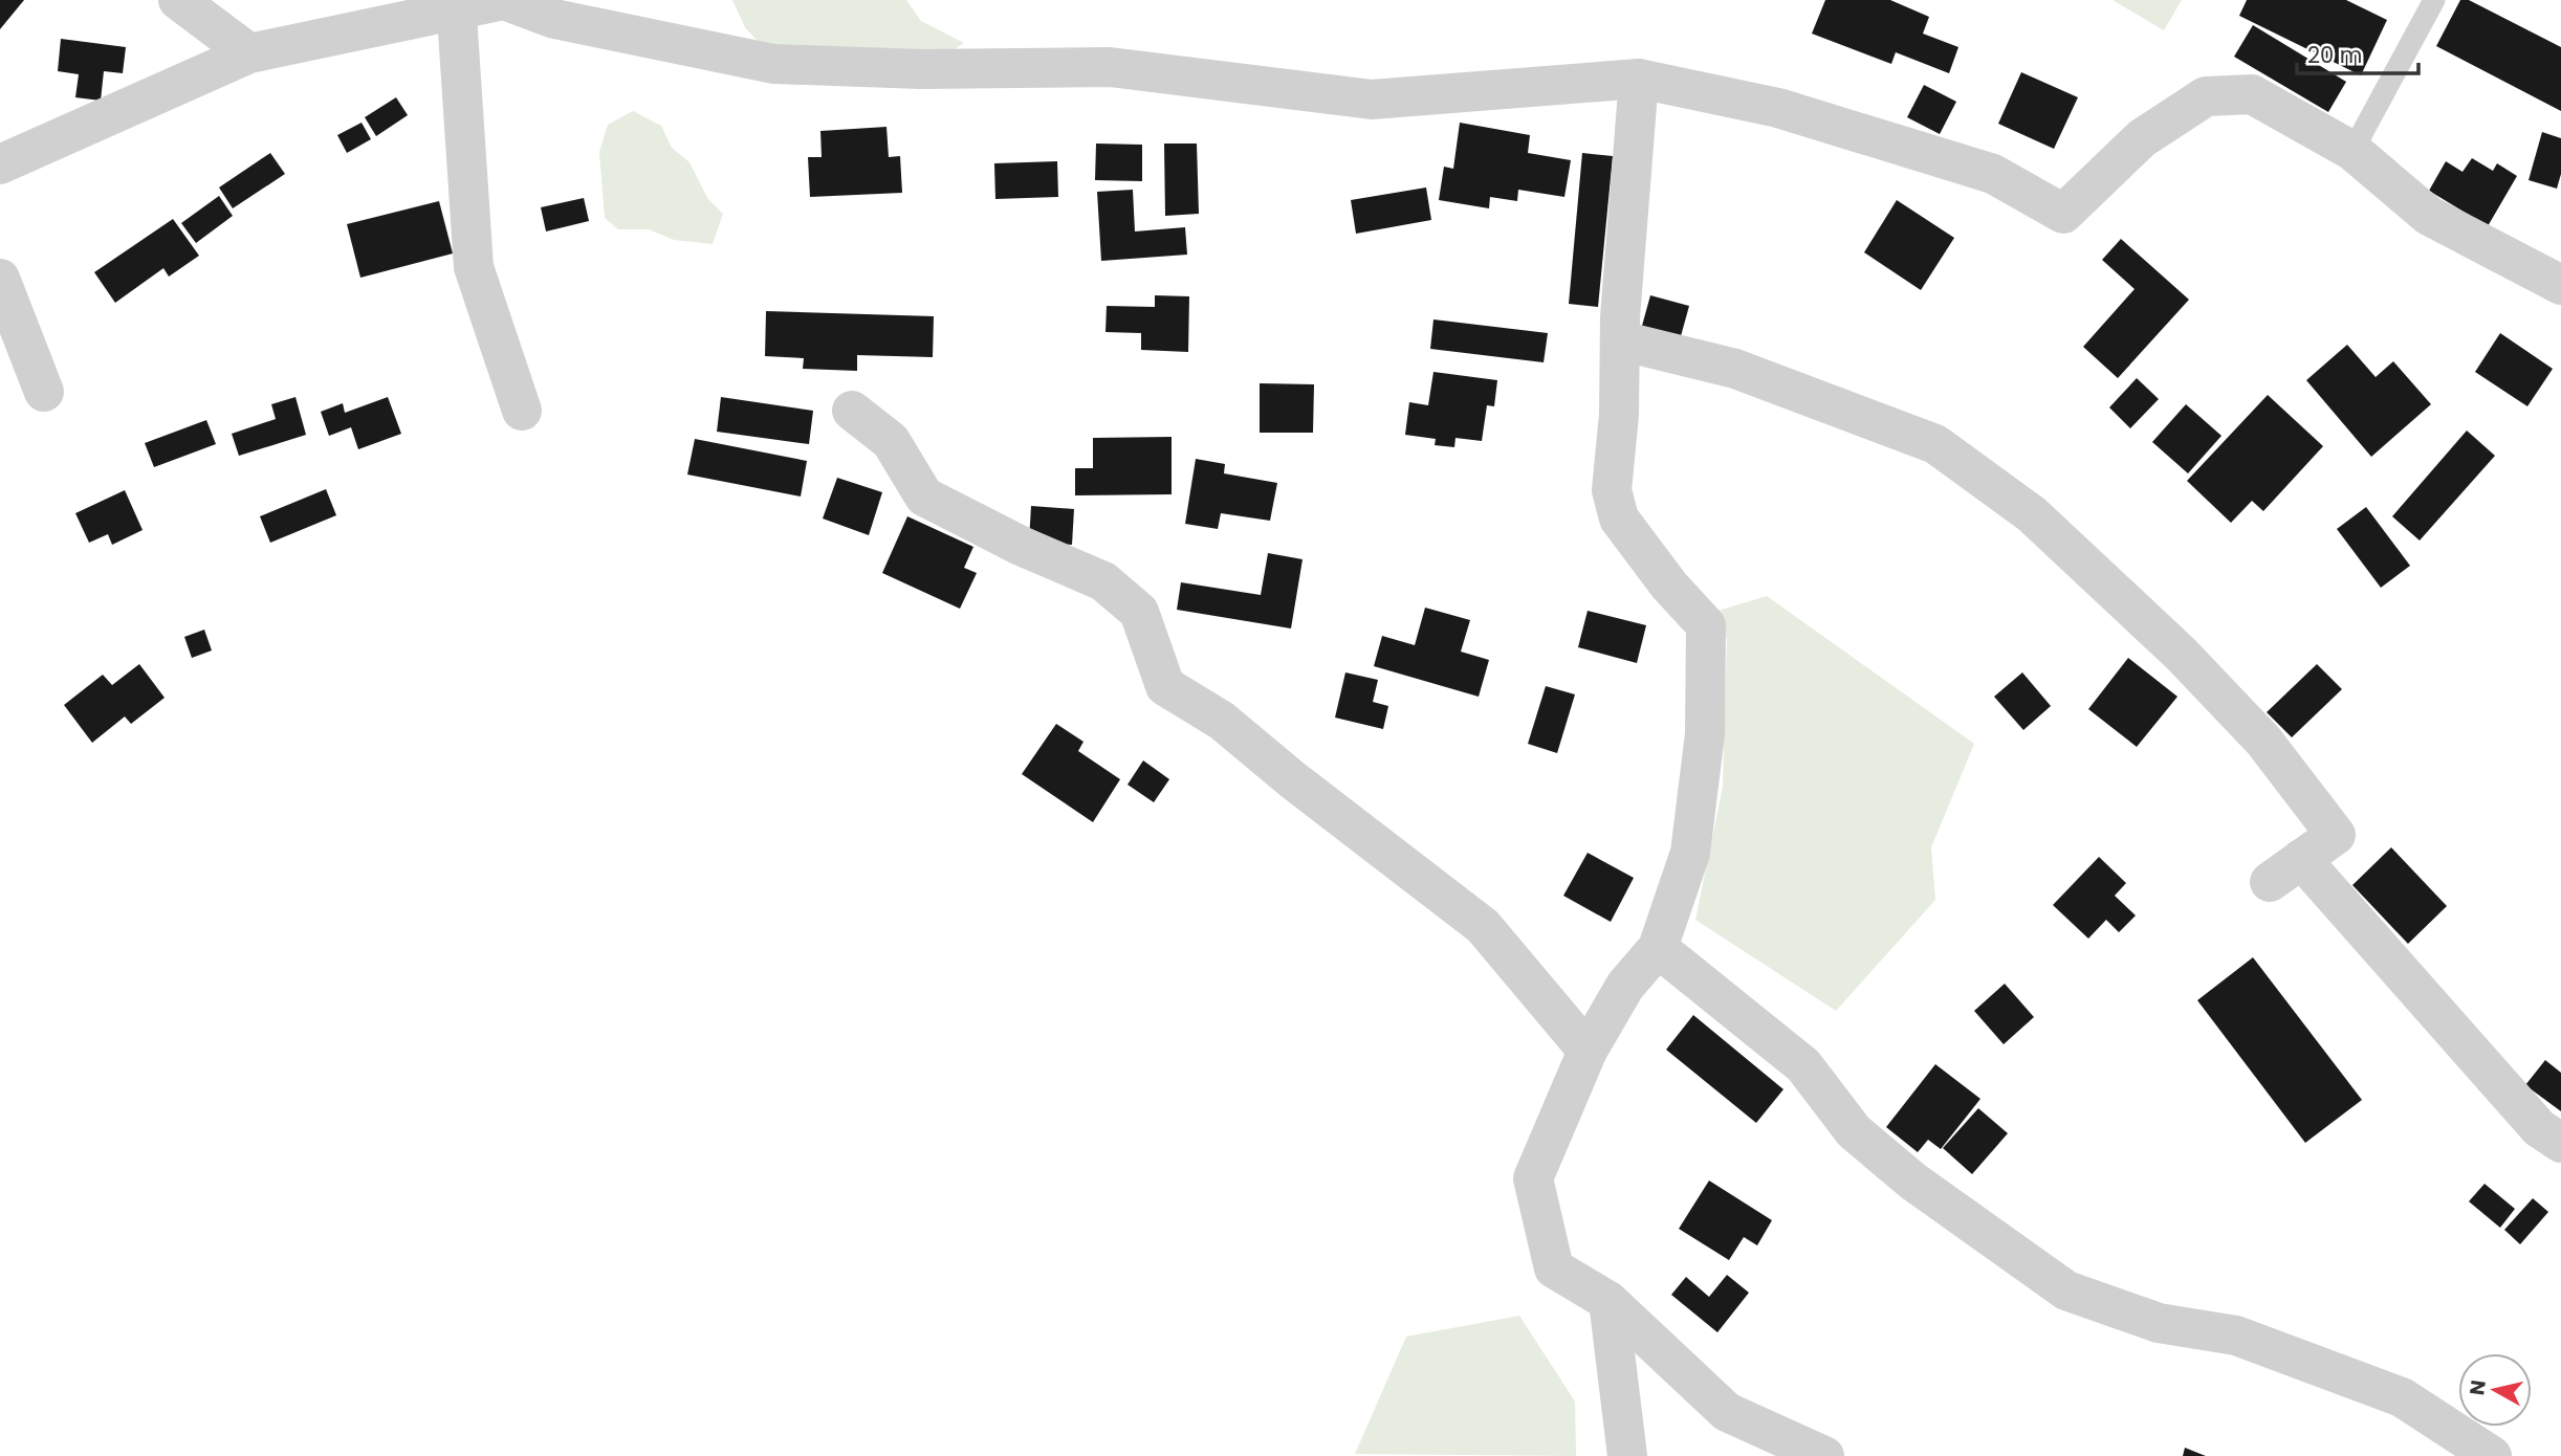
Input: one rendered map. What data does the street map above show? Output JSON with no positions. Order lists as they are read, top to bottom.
{
  "scale_bar": "20 m",
  "north": "left"
}
